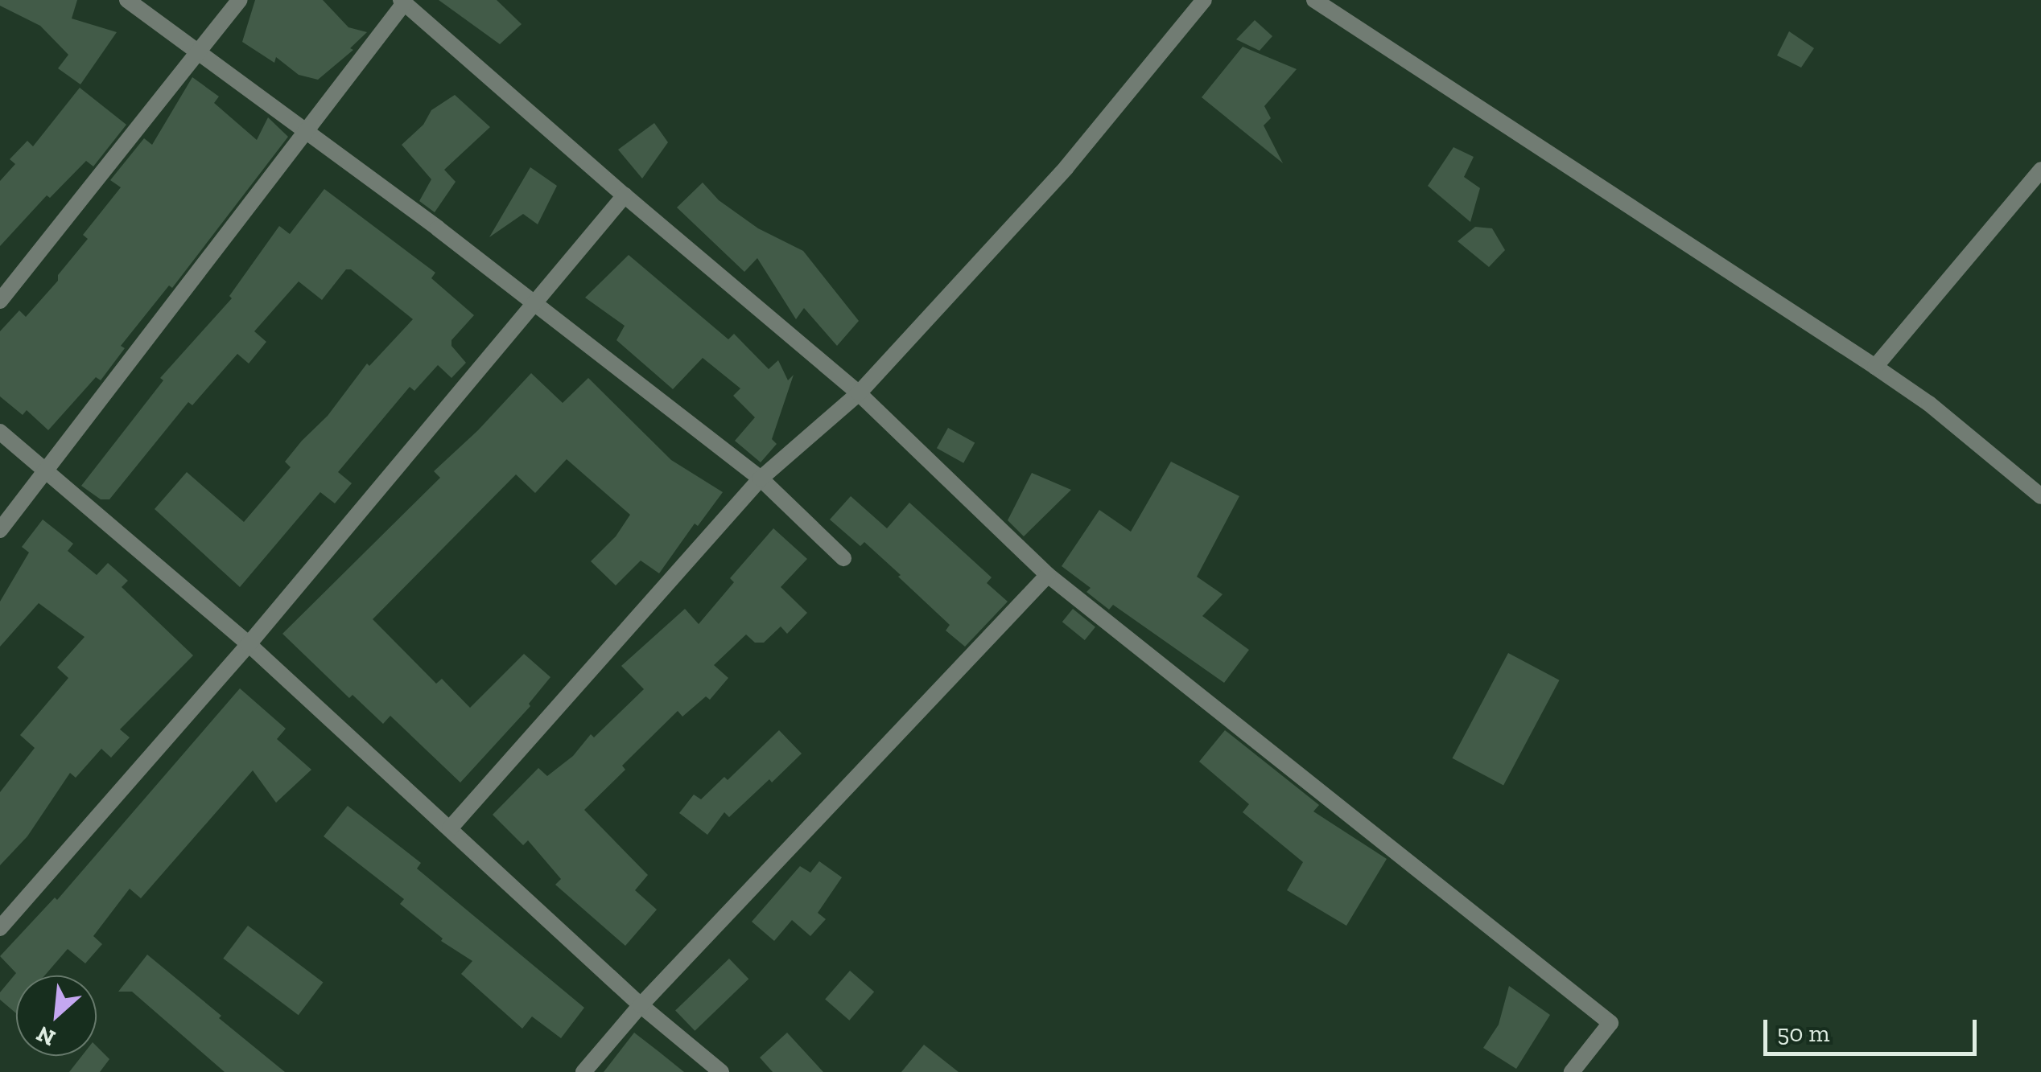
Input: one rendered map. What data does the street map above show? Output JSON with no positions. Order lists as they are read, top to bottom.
{
  "scale_bar": "50 m",
  "north": "bottom left"
}
